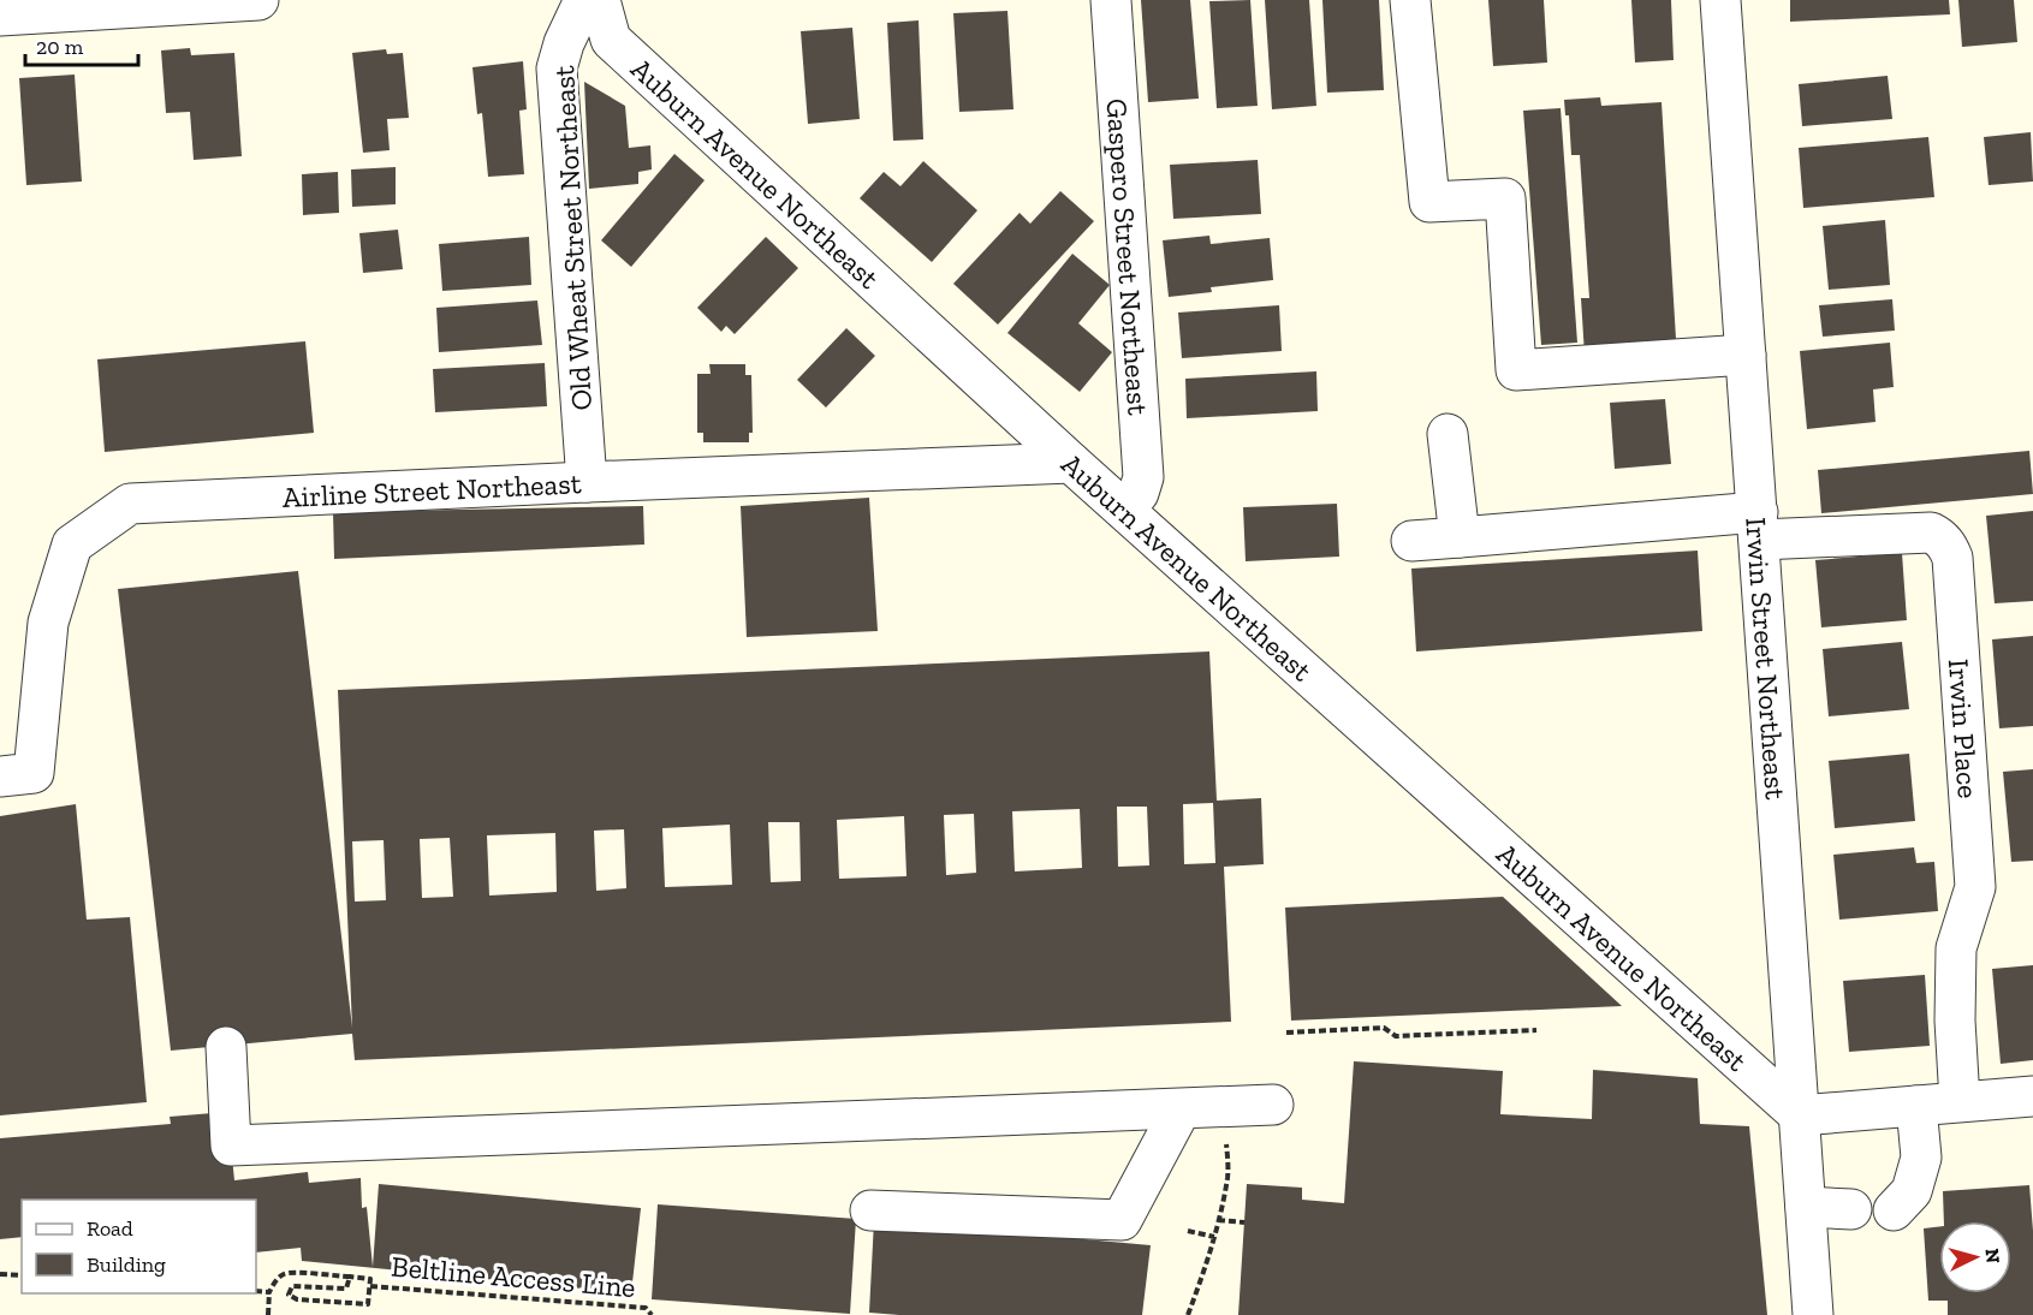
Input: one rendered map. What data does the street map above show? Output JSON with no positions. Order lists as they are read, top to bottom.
{
  "streets": {
    "street": [
      "Auburn Avenue Northeast",
      "Old Wheat Street Northeast",
      "Gaspero Street Northeast",
      "Airline Street Northeast",
      "Irwin Street Northeast",
      "Irwin Place"
    ],
    "path": ["Beltline Access Line"]
  },
  "crossings": [
    ["Auburn Avenue Northeast", "Gaspero Street Northeast"],
    ["Auburn Avenue Northeast", "Airline Street Northeast"],
    ["Auburn Avenue Northeast", "Irwin Street Northeast"],
    ["Old Wheat Street Northeast", "Airline Street Northeast"],
    ["Irwin Street Northeast", "Irwin Place"]
  ],
  "legend": ["Road", "Building"],
  "scale_bar": "20 m",
  "north": "right"
}
